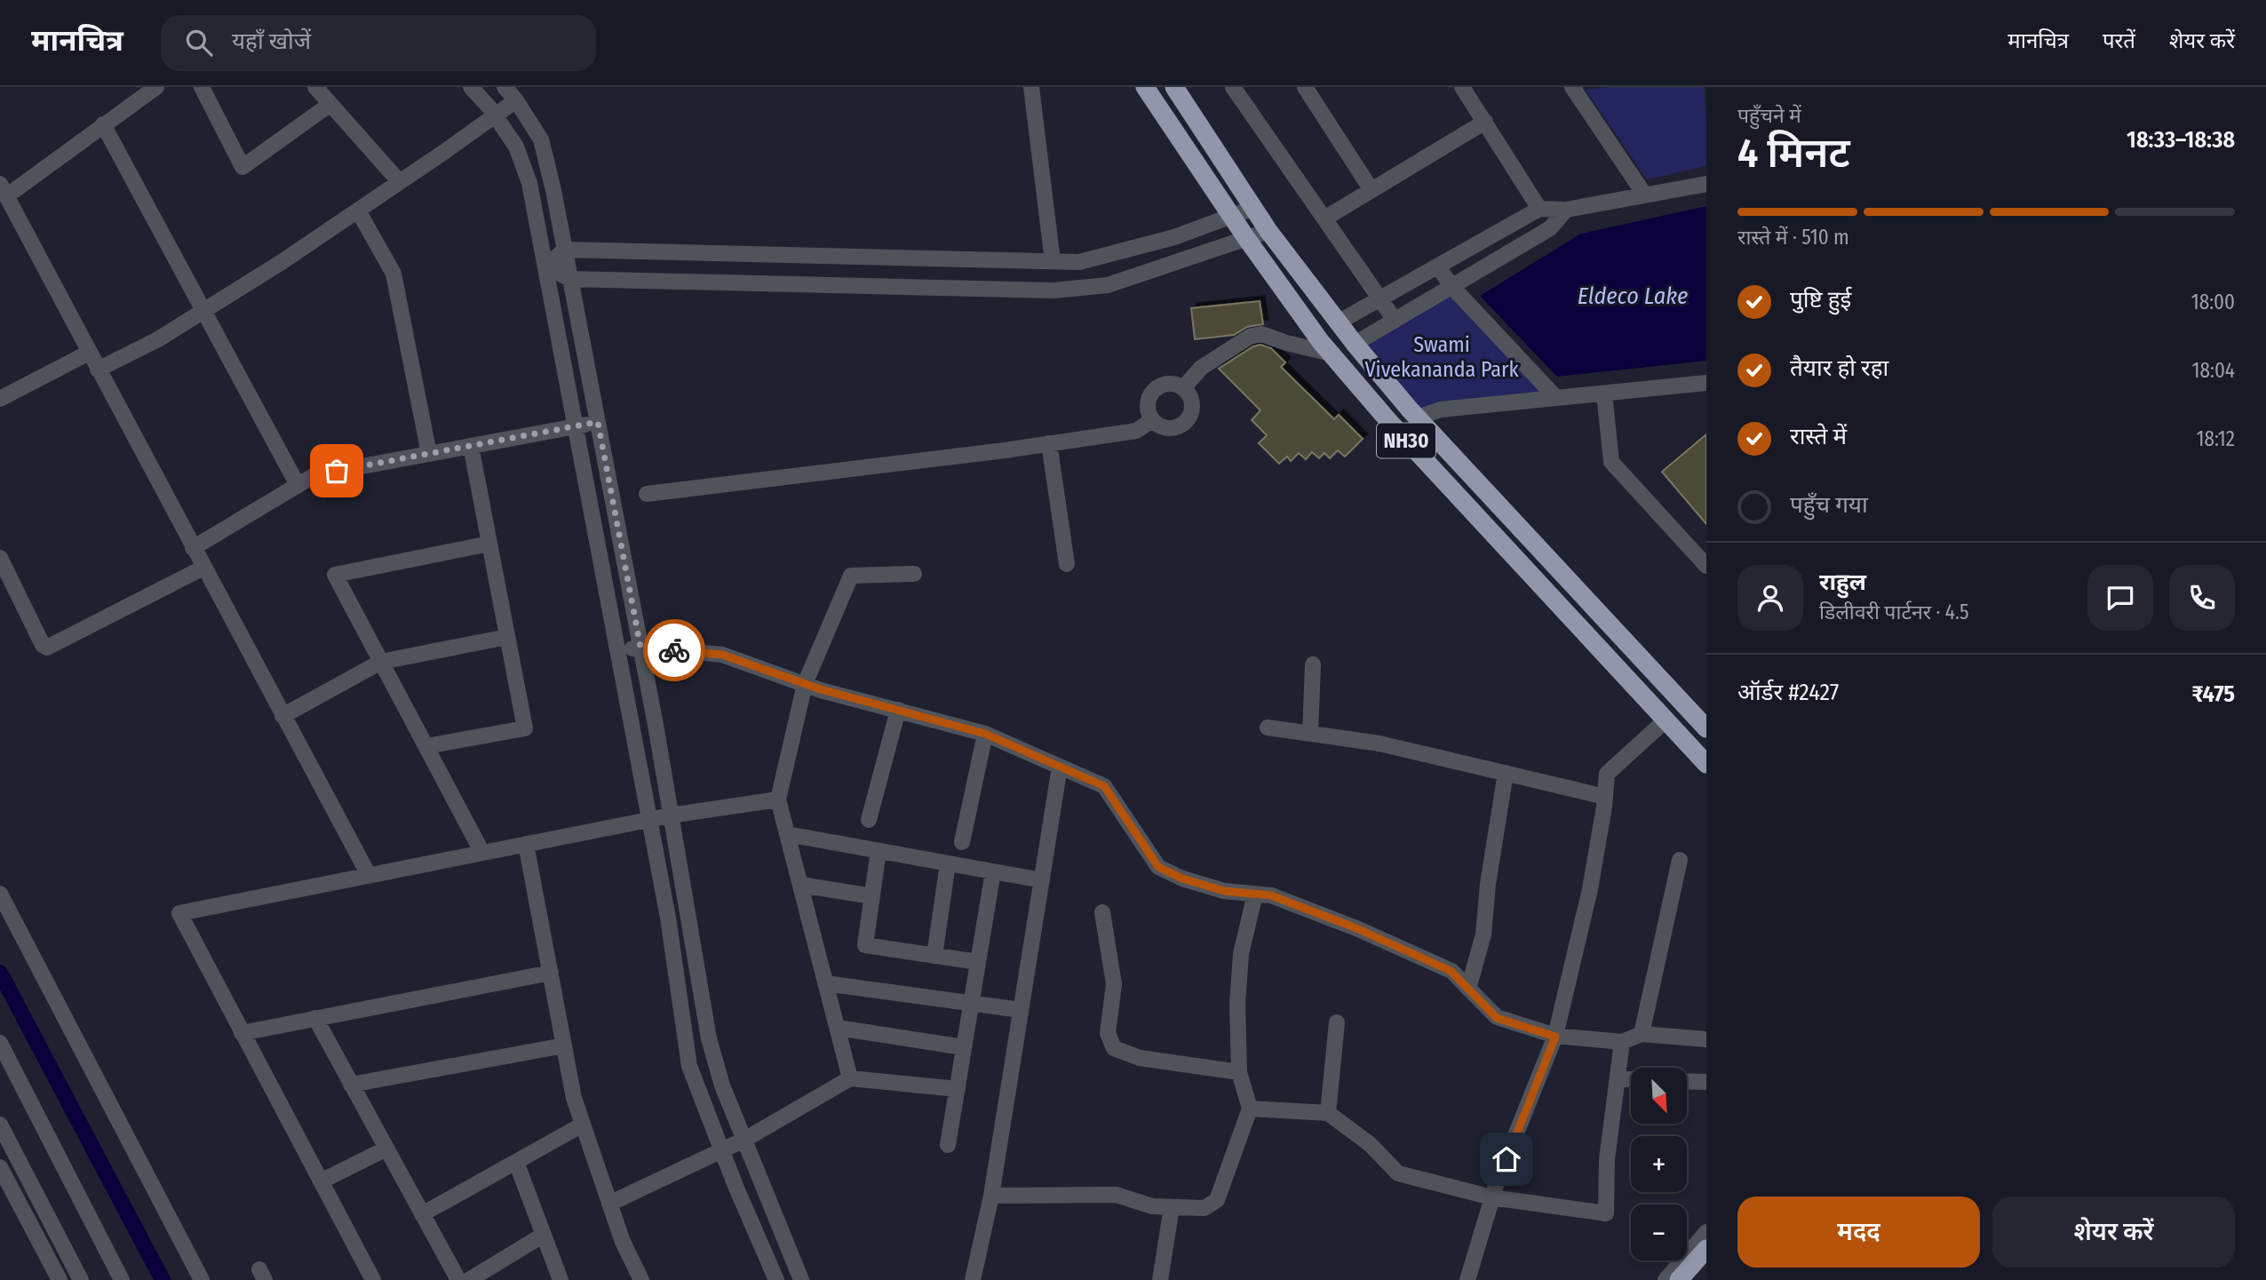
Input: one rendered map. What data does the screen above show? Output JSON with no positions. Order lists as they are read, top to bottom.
{
  "streets": {
    "highway": ["NH30"]
  },
  "water": ["Eldeco Lake"],
  "parks": ["Swami Vivekananda Park"],
  "north": "bottom right",
  "page": {
    "header": "मानचित्र",
    "search": "यहाँ खोजें",
    "nav": ["मानचित्र", "परतें", "शेयर करें"],
    "heading": ["4 मिनट", "पहुँचने में", "18:33–18:38"],
    "panel": [
      "राहुल",
      "डिलीवरी पार्टनर · 4.5",
      "ऑर्डर #2427",
      "₹475"
    ],
    "bar": "रास्ते में · 510 m",
    "list": [
      ["पुष्टि हुई", "18:00"],
      ["तैयार हो रहा", "18:04"],
      ["रास्ते में", "18:12"],
      "पहुँच गया"
    ],
    "map_buttons": ["+", "−"],
    "buttons": ["मदद", "शेयर करें"]
  }
}
